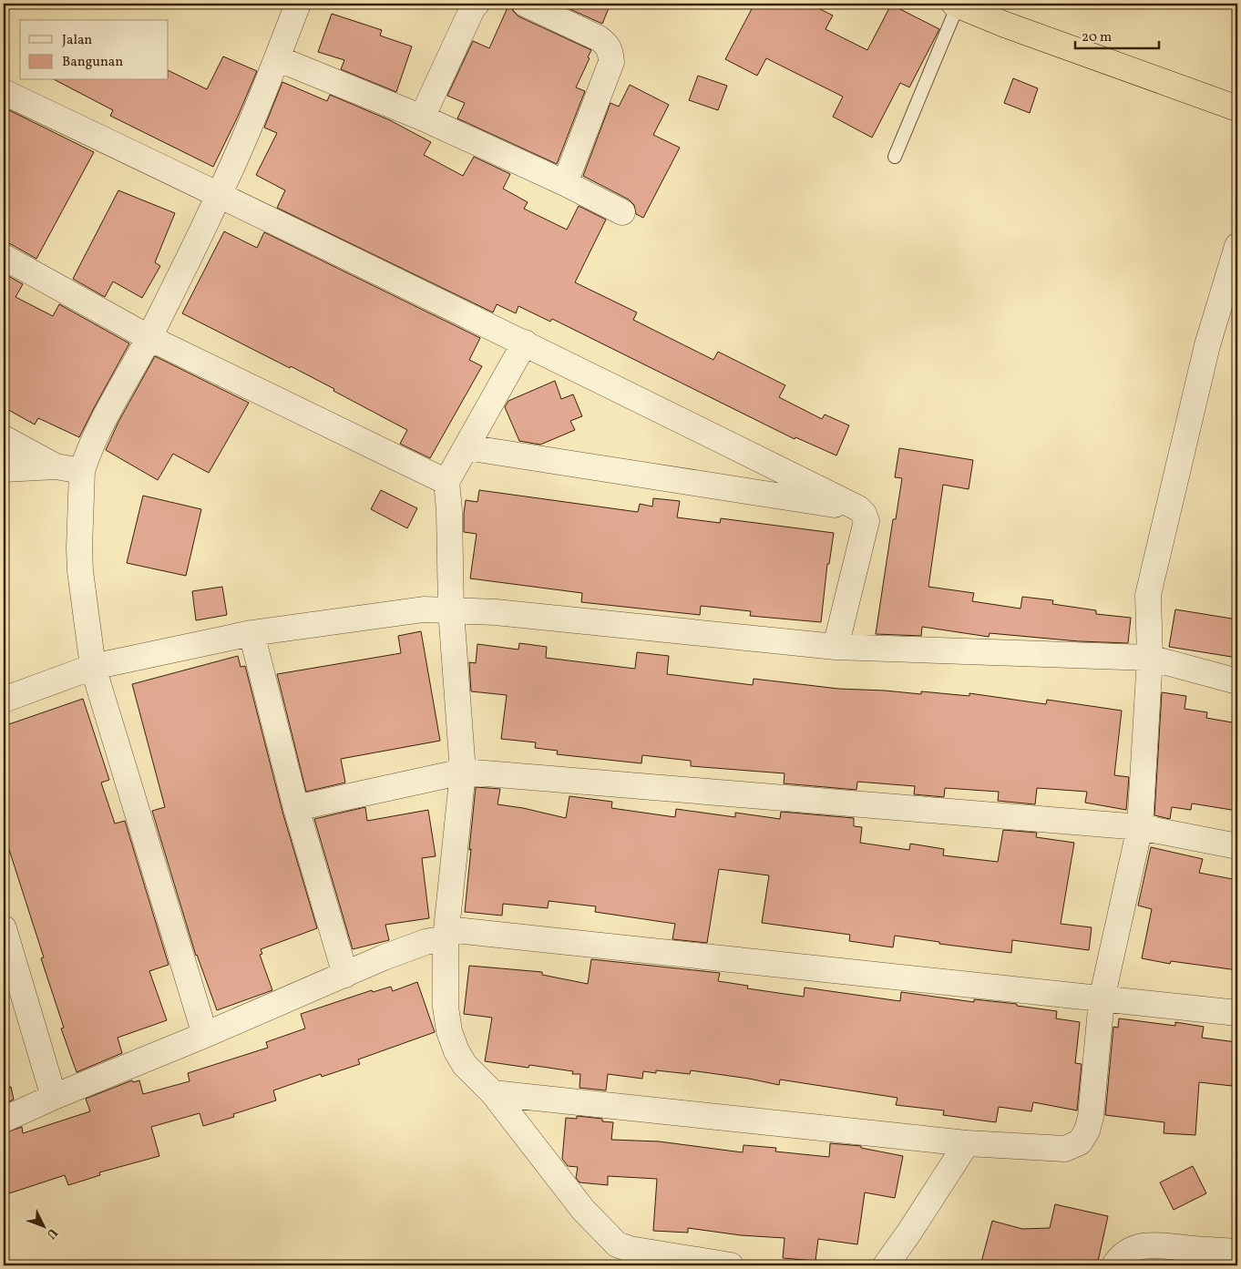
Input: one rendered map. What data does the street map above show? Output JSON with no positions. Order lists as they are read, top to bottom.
{
  "legend": ["Jalan", "Bangunan"],
  "scale_bar": "20 m",
  "north": "bottom right"
}
